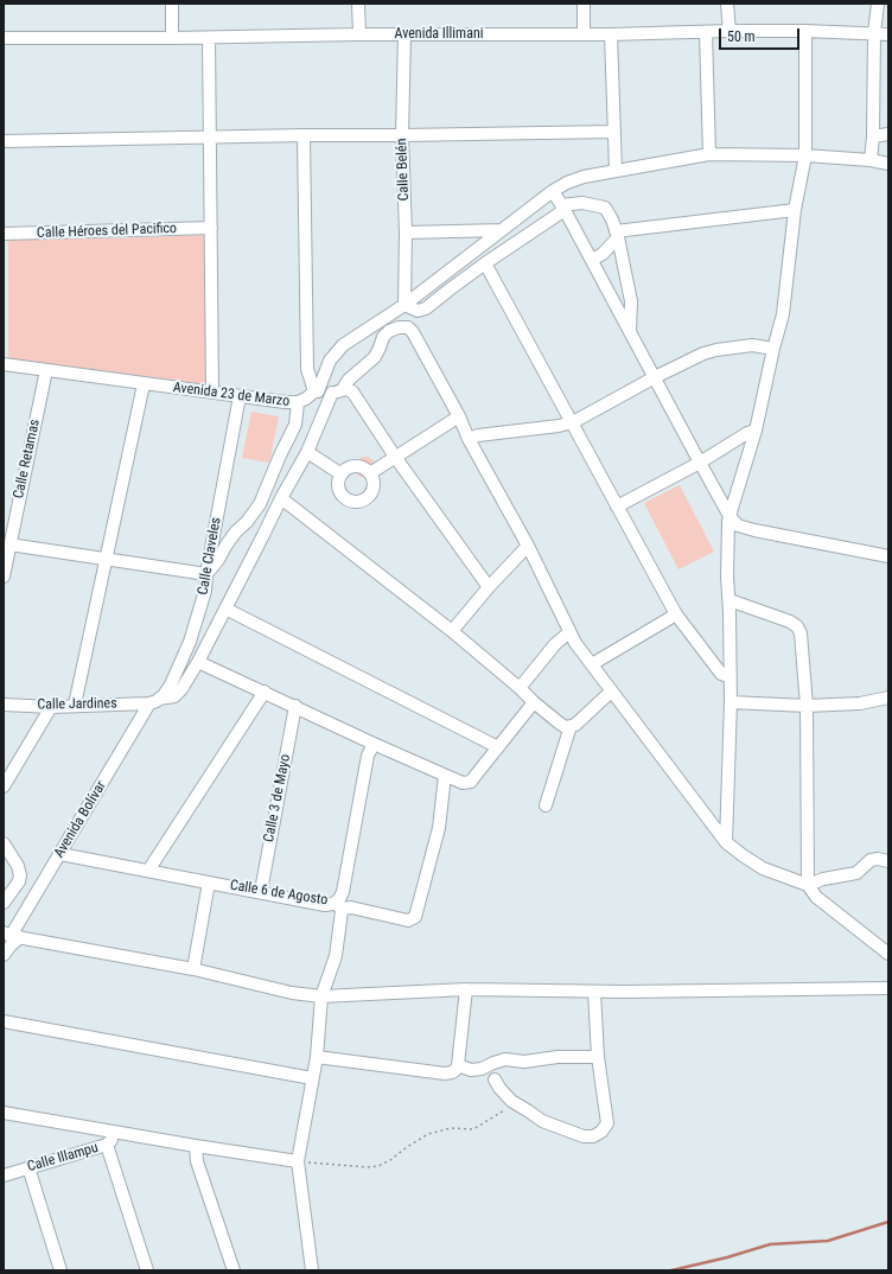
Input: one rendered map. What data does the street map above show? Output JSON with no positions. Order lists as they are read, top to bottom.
{
  "streets": {
    "street": [
      "Avenida Illimani",
      "Calle Belén",
      "Calle Héroes del Pacifico",
      "Avenida 23 de Marzo",
      "Calle Retamas",
      "Calle Claveles",
      "Calle Jardines",
      "Calle 3 de Mayo",
      "Avenida Bolívar",
      "Calle 6 de Agosto",
      "Calle Illampu"
    ]
  },
  "crossings": [
    ["Avenida Illimani", "Calle Belén"],
    ["Avenida 23 de Marzo", "Calle Retamas"],
    ["Avenida 23 de Marzo", "Calle Claveles"],
    ["Calle Claveles", "Calle Jardines"],
    ["Calle Claveles", "Avenida Bolívar"],
    ["Calle Jardines", "Avenida Bolívar"],
    ["Calle 3 de Mayo", "Calle 6 de Agosto"],
    ["Avenida Bolívar", "Calle 6 de Agosto"]
  ],
  "scale_bar": "50 m"
}
